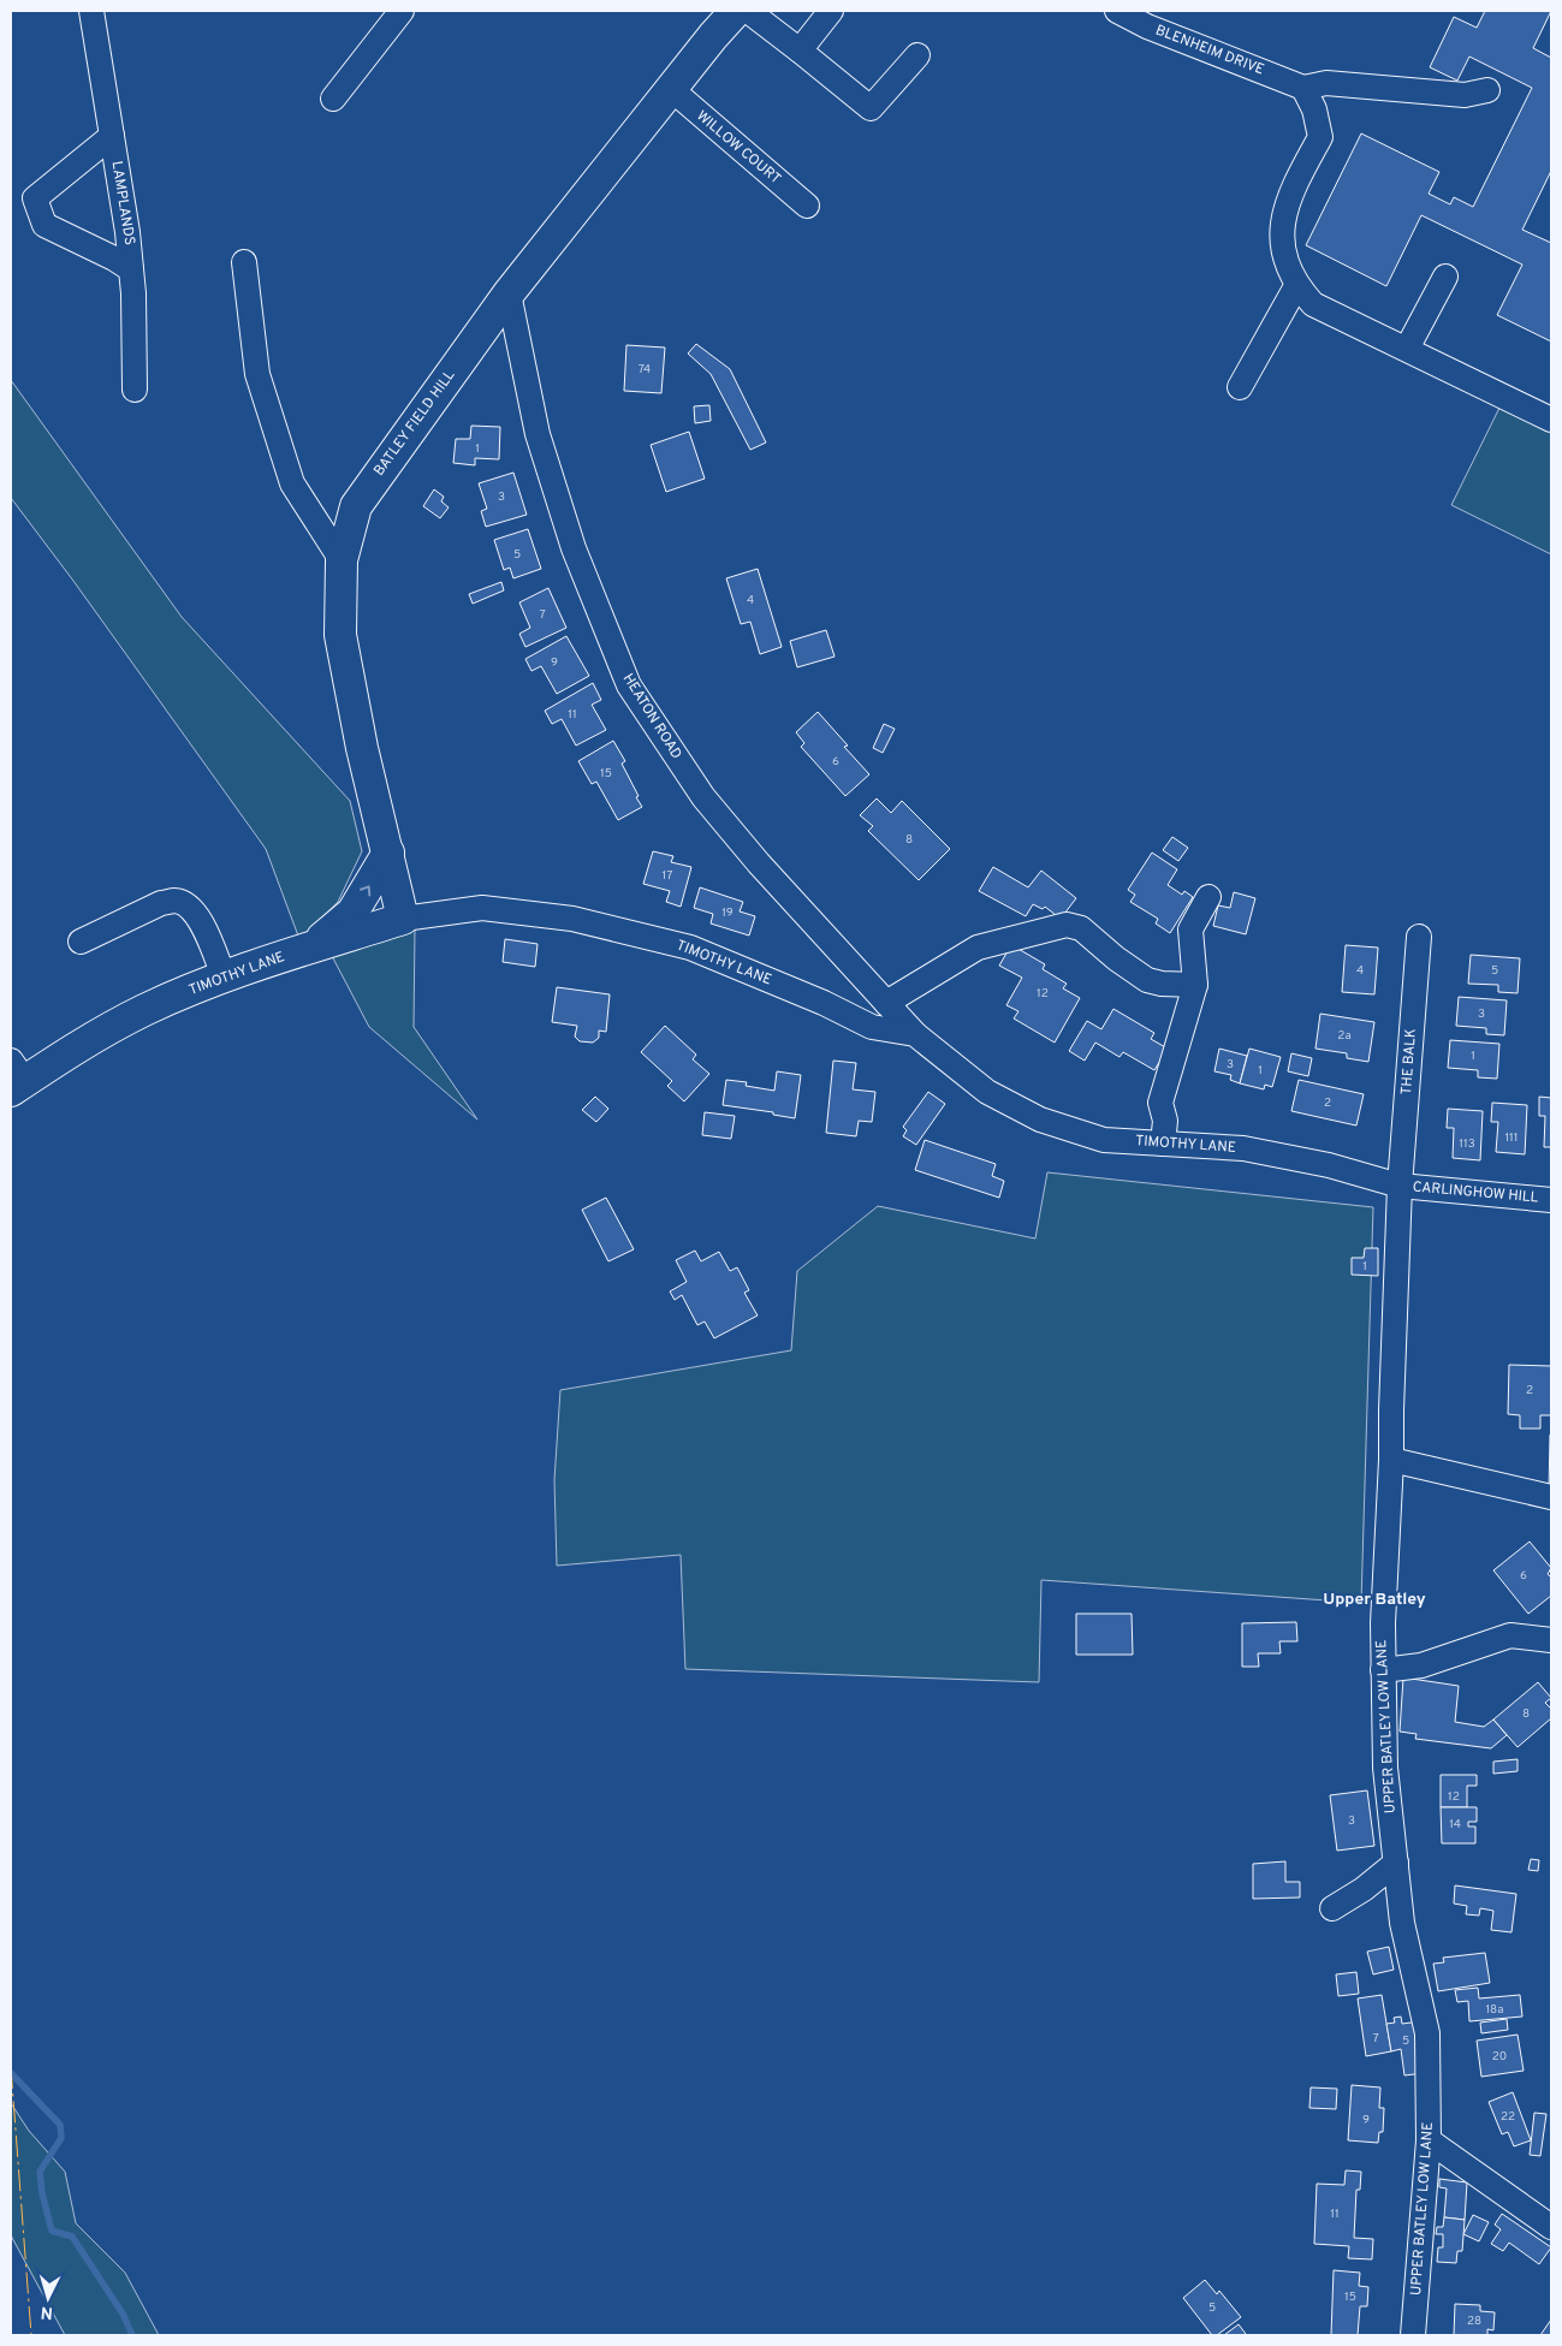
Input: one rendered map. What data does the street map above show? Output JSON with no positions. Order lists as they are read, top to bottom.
{
  "streets": {
    "main road": ["BATLEY FIELD HILL", "TIMOTHY LANE"],
    "street": [
      "BLENHEIM DRIVE",
      "WILLOW COURT",
      "LAMPLANDS",
      "HEATON ROAD",
      "THE BALK",
      "CARLINGHOW HILL",
      "UPPER BATLEY LOW LANE"
    ]
  },
  "crossings": [
    ["WILLOW COURT", "BATLEY FIELD HILL"],
    ["BATLEY FIELD HILL", "HEATON ROAD"],
    ["BATLEY FIELD HILL", "TIMOTHY LANE"],
    ["HEATON ROAD", "TIMOTHY LANE"],
    ["TIMOTHY LANE", "THE BALK"],
    ["TIMOTHY LANE", "CARLINGHOW HILL"],
    ["TIMOTHY LANE", "UPPER BATLEY LOW LANE"],
    ["THE BALK", "CARLINGHOW HILL"],
    ["THE BALK", "UPPER BATLEY LOW LANE"],
    ["CARLINGHOW HILL", "UPPER BATLEY LOW LANE"]
  ],
  "districts": ["Upper Batley"],
  "house_numbers": [
    "74",
    "1",
    "3",
    "5",
    "4",
    "7",
    "9",
    "11",
    "6",
    "15",
    "8",
    "17",
    "19",
    "4",
    "5",
    "12",
    "3",
    "2a",
    "1",
    "3",
    "1",
    "2",
    "111",
    "113",
    "1",
    "2",
    "6",
    "8",
    "12",
    "3",
    "14",
    "18a",
    "7",
    "5",
    "20",
    "22",
    "9",
    "11",
    "15",
    "5",
    "28"
  ],
  "north": "bottom"
}
